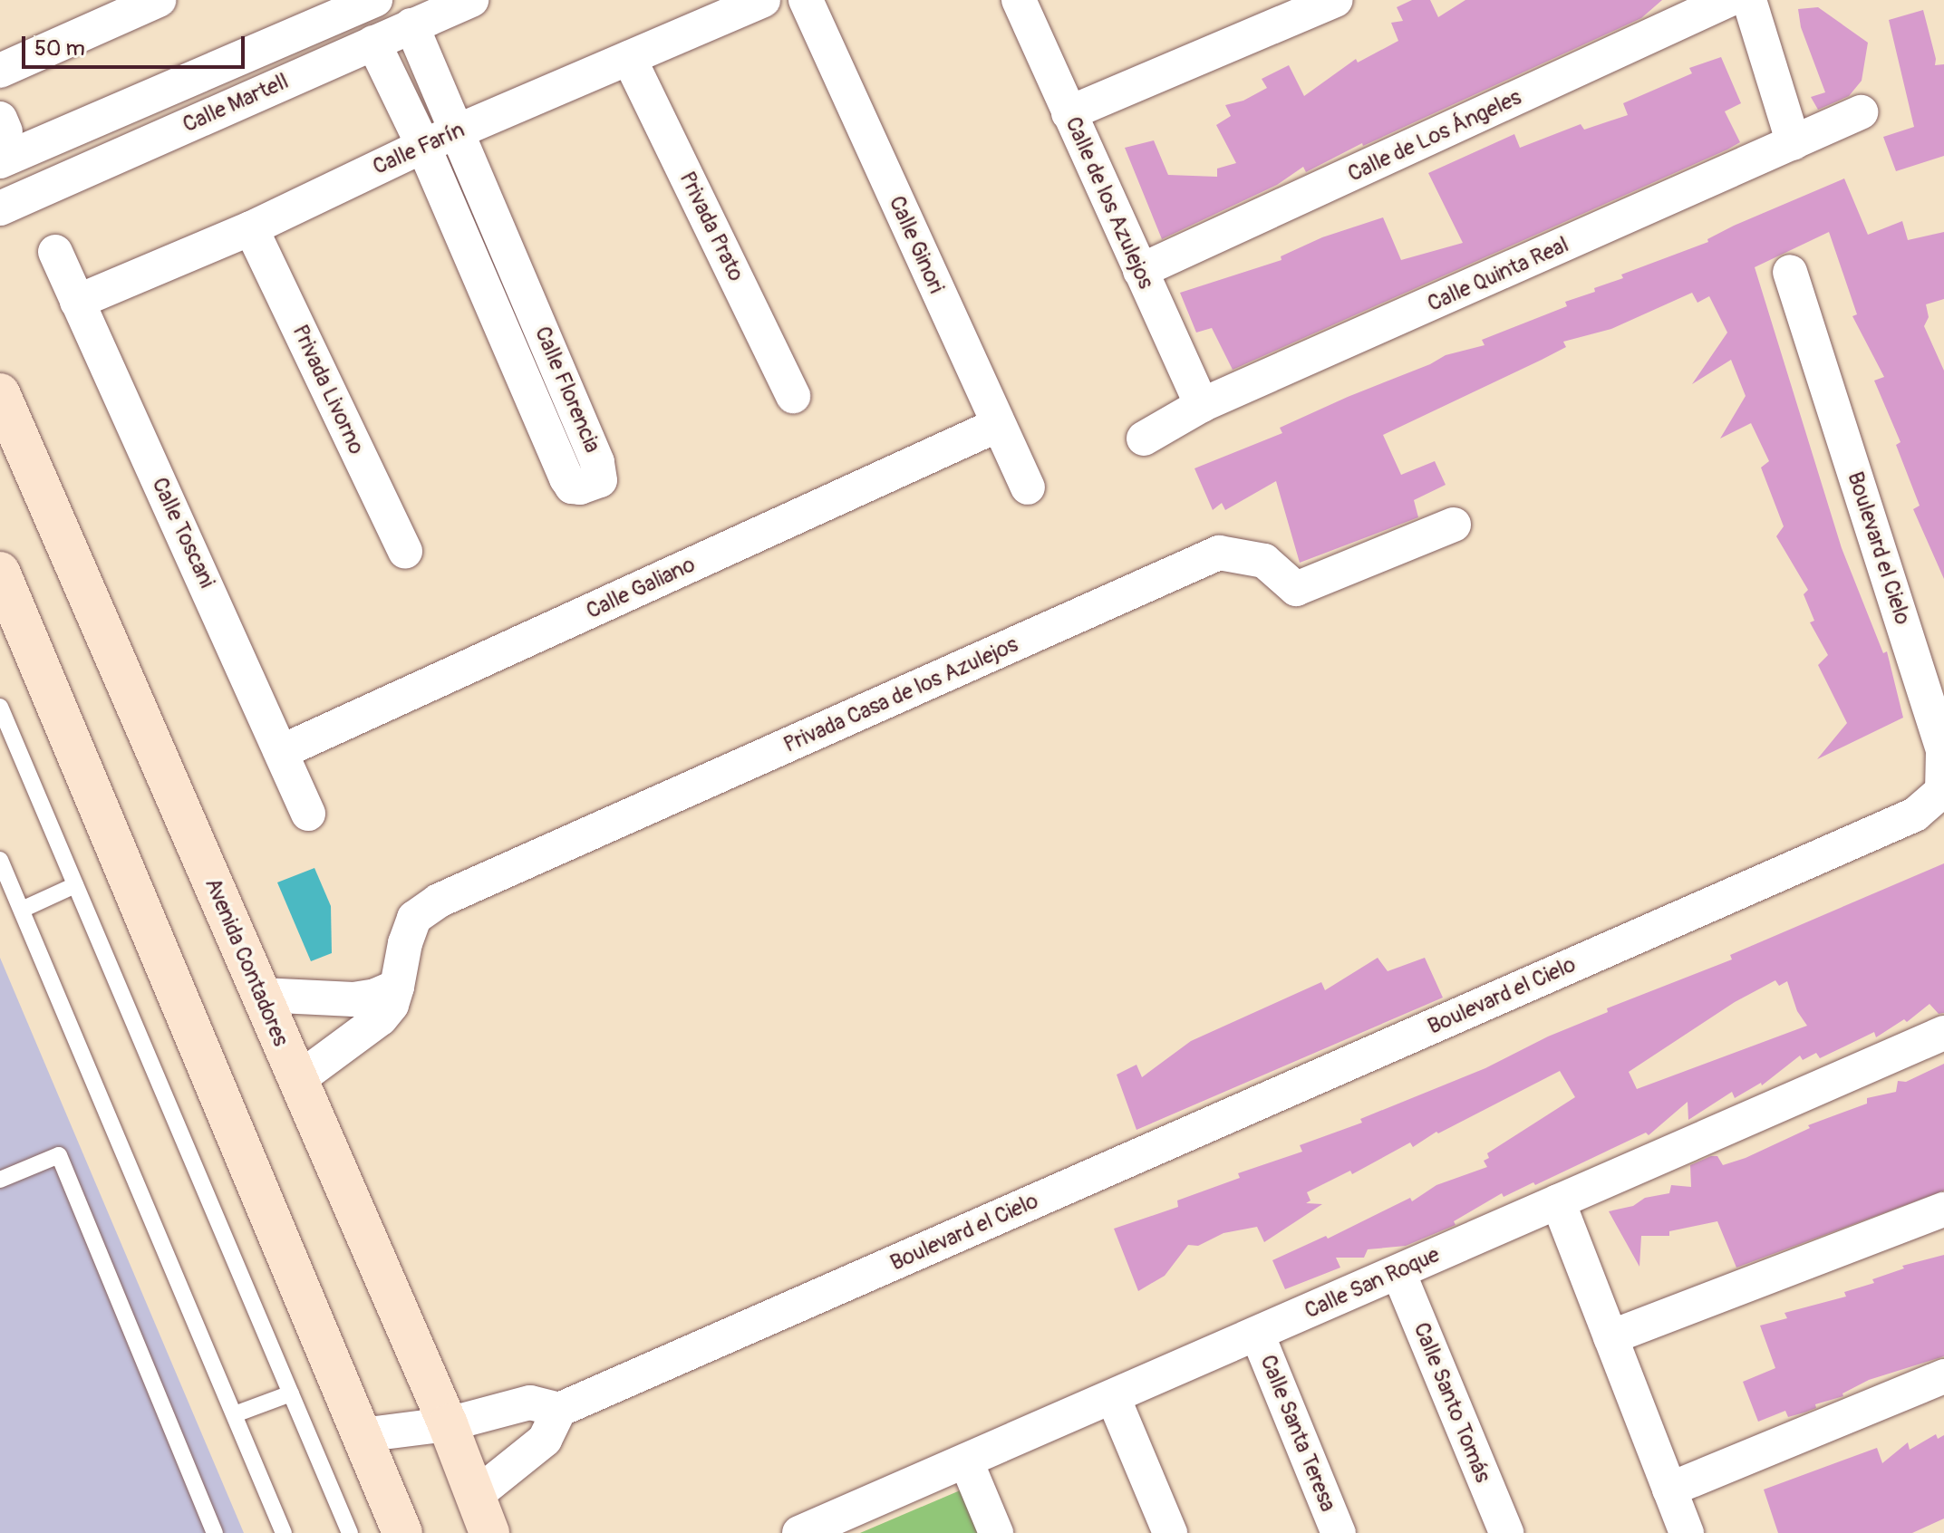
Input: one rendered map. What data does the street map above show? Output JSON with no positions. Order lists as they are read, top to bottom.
{
  "streets": {
    "main road": ["Avenida Contadores"],
    "street": [
      "Calle Martell",
      "Calle de Los Ángeles",
      "Calle Farín",
      "Calle de los Azulejos",
      "Privada Prato",
      "Calle Ginori",
      "Calle Quinta Real",
      "Privada Livorno",
      "Calle Florencia",
      "Calle Toscani",
      "Boulevard el Cielo",
      "Calle Galiano",
      "Privada Casa de los Azulejos",
      "Calle San Roque",
      "Calle Santo Tomás",
      "Calle Santa Teresa"
    ]
  },
  "crossings": [
    ["Calle Martell", "Calle Florencia"],
    ["Calle de Los Ángeles", "Calle de los Azulejos"],
    ["Calle Farín", "Privada Prato"],
    ["Calle Farín", "Privada Livorno"],
    ["Calle Farín", "Calle Florencia"],
    ["Calle Farín", "Calle Toscani"],
    ["Calle de los Azulejos", "Calle Quinta Real"],
    ["Calle Ginori", "Calle Galiano"],
    ["Calle Toscani", "Calle Galiano"],
    ["Calle San Roque", "Calle Santo Tomás"],
    ["Calle San Roque", "Calle Santa Teresa"]
  ],
  "scale_bar": "50 m"
}
